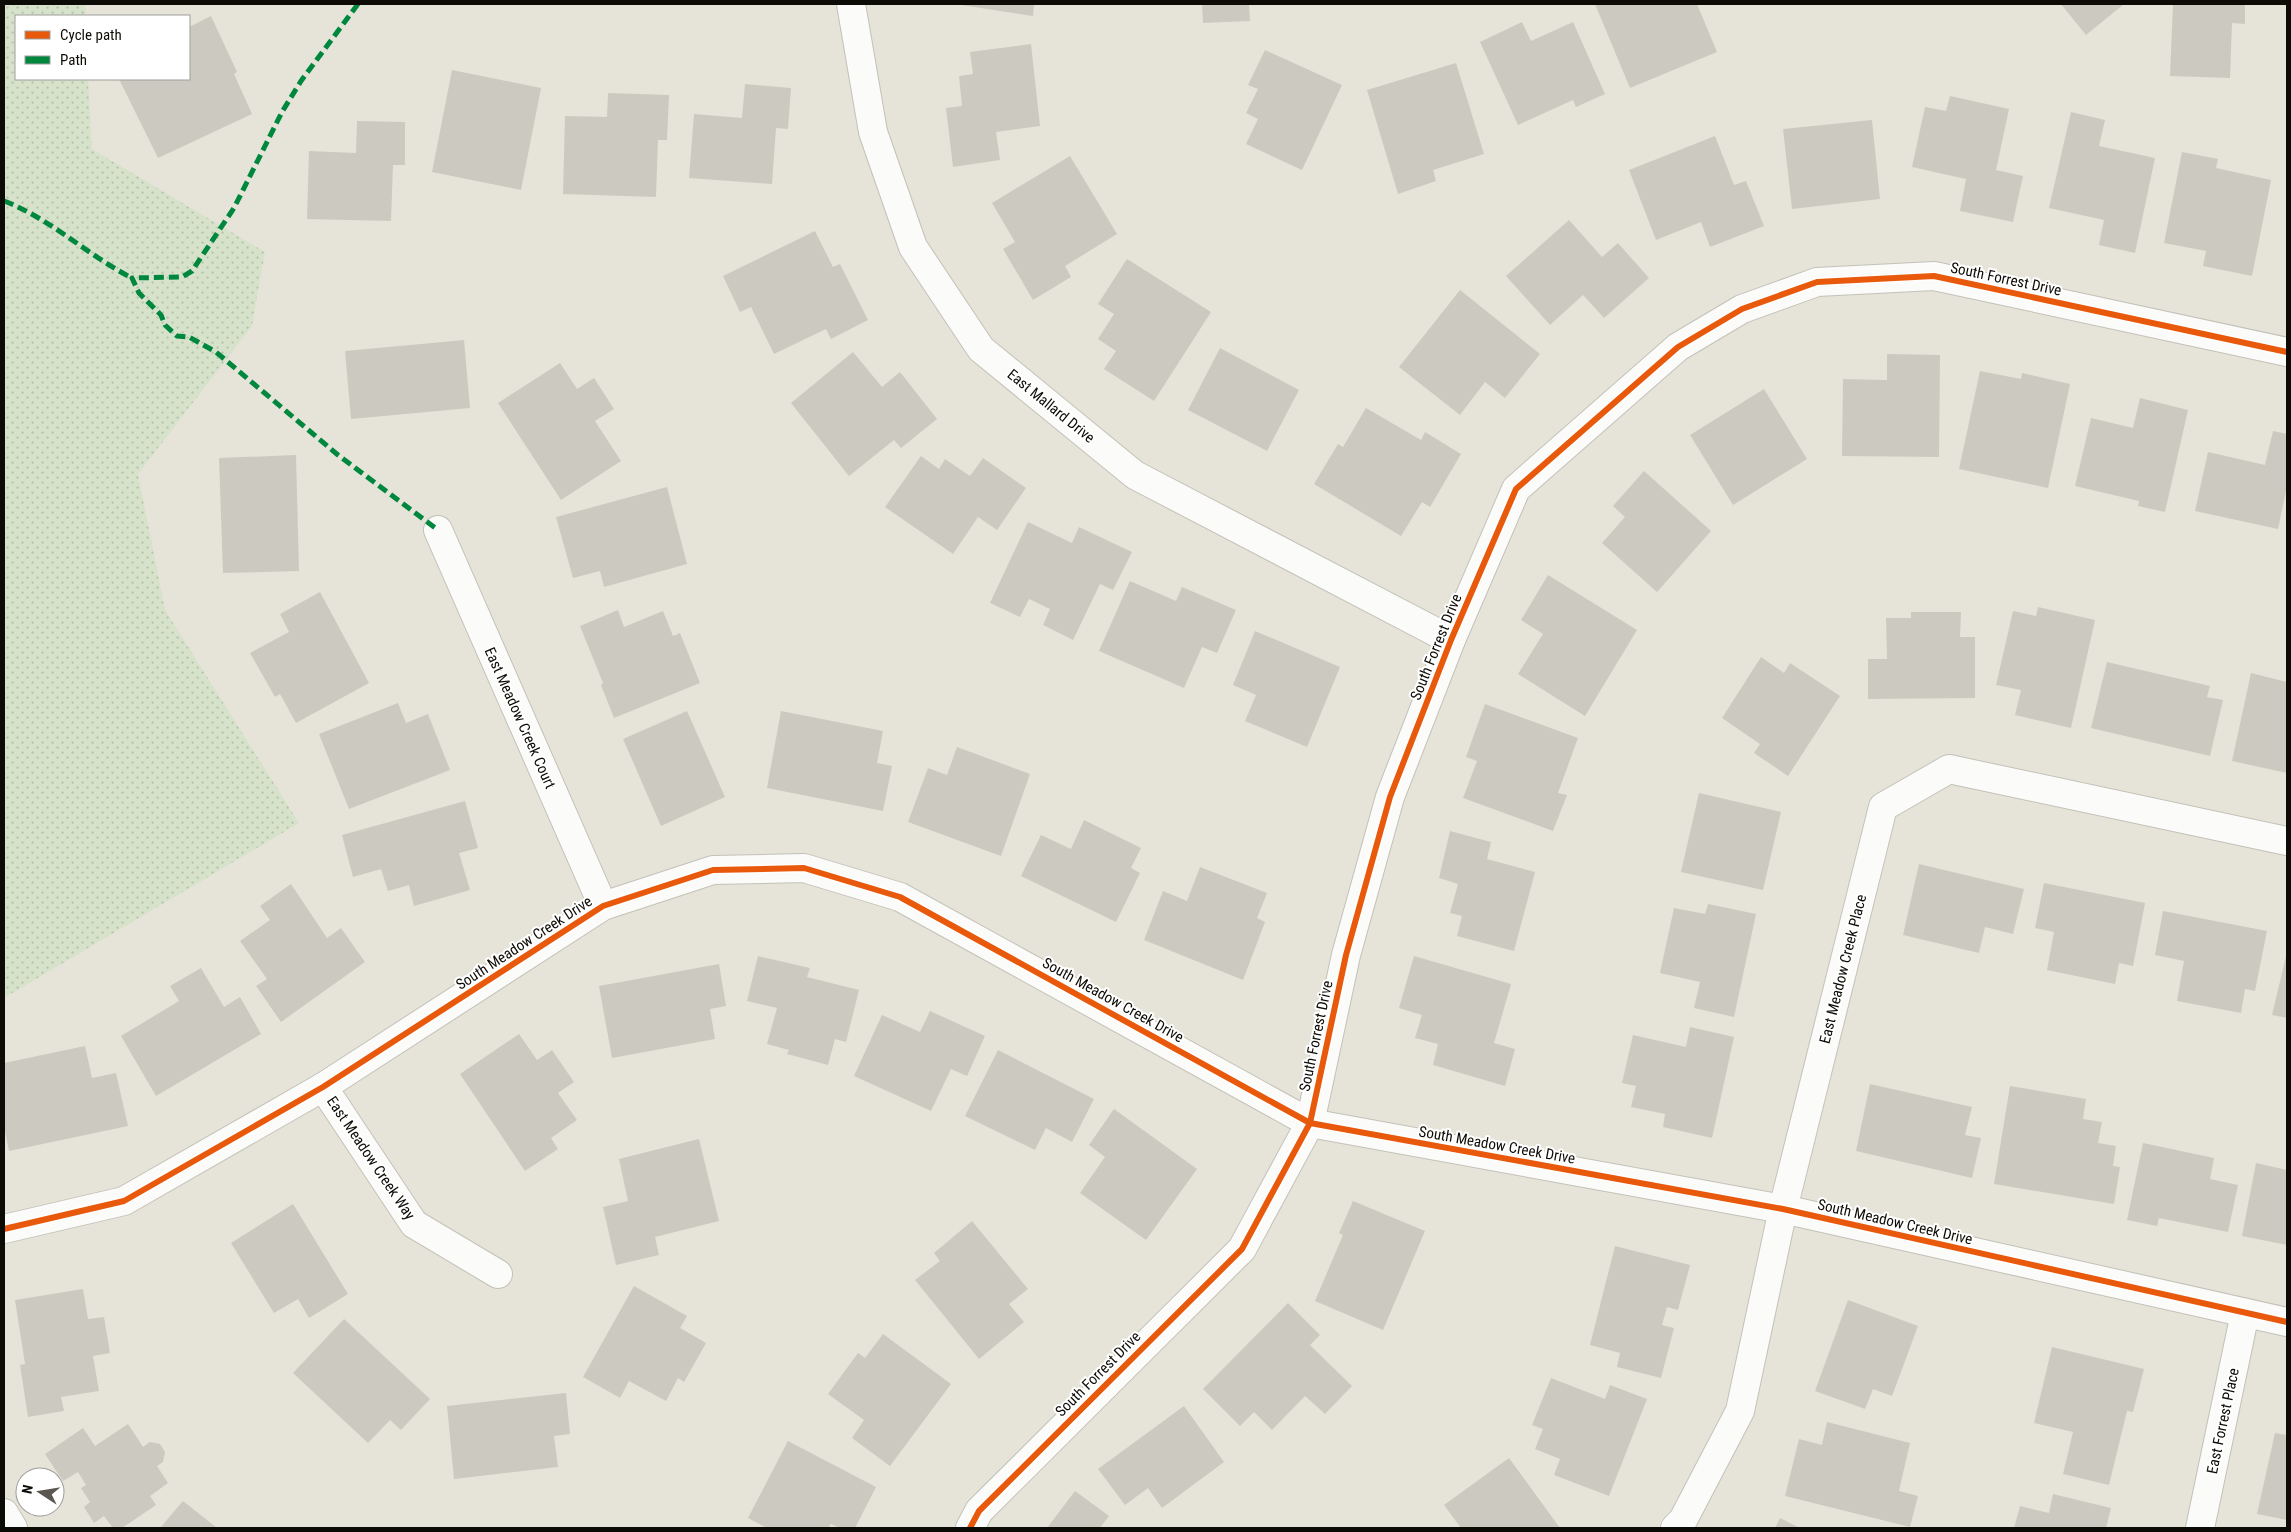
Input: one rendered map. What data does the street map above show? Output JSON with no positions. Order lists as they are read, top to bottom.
{
  "streets": {
    "street": [
      "South Forrest Drive",
      "East Mallard Drive",
      "East Meadow Creek Court",
      "South Meadow Creek Drive",
      "East Meadow Creek Place",
      "East Meadow Creek Way",
      "East Forrest Place"
    ]
  },
  "crossings": [
    ["South Forrest Drive", "East Mallard Drive"],
    ["South Forrest Drive", "South Meadow Creek Drive"],
    ["East Meadow Creek Court", "South Meadow Creek Drive"],
    ["South Meadow Creek Drive", "East Meadow Creek Place"],
    ["South Meadow Creek Drive", "East Meadow Creek Way"],
    ["South Meadow Creek Drive", "East Forrest Place"]
  ],
  "legend": ["Cycle path", "Path"],
  "north": "left"
}
